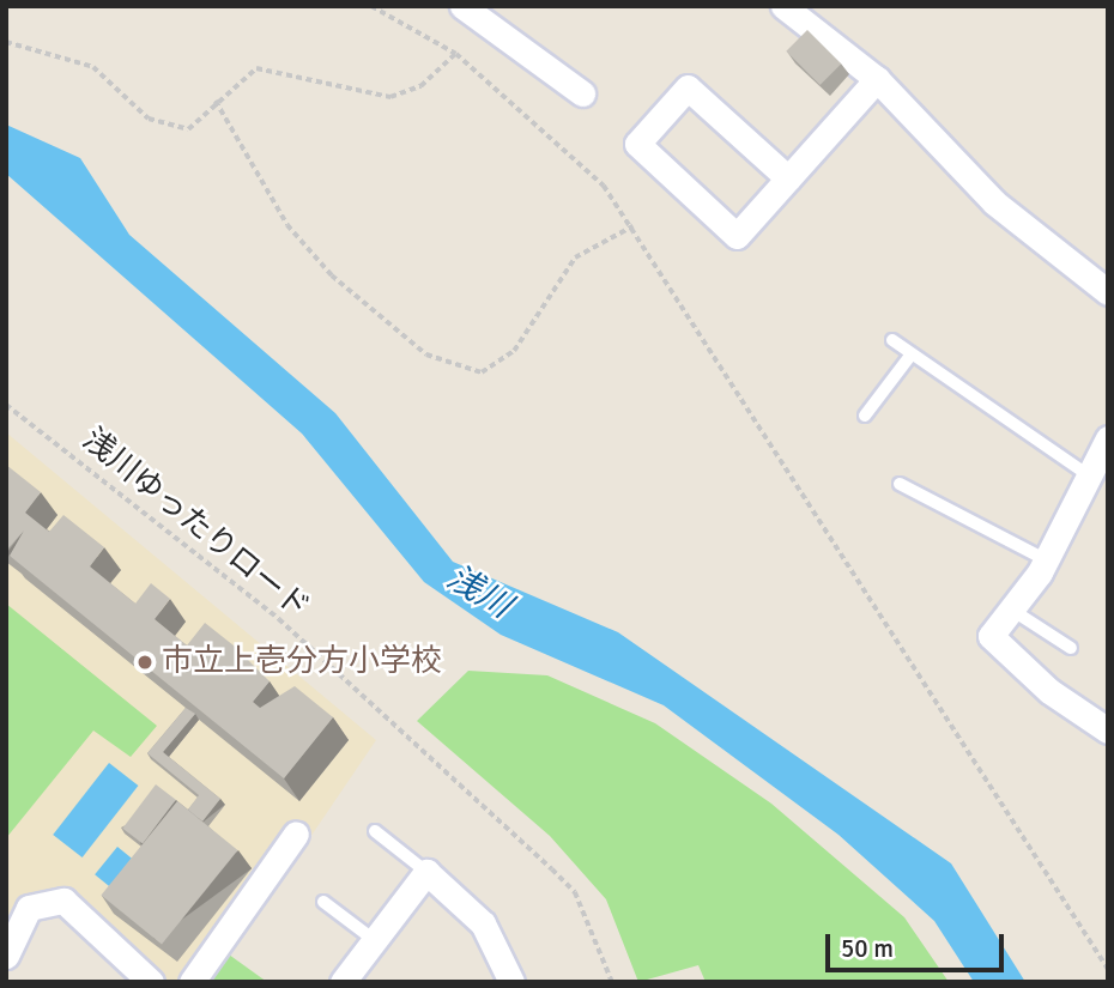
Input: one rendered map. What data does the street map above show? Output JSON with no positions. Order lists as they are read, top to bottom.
{
  "streets": {
    "path": ["浅川ゆったりロード"]
  },
  "water": ["浅川"],
  "places": ["市立上壱分方小学校"],
  "scale_bar": "50 m"
}
